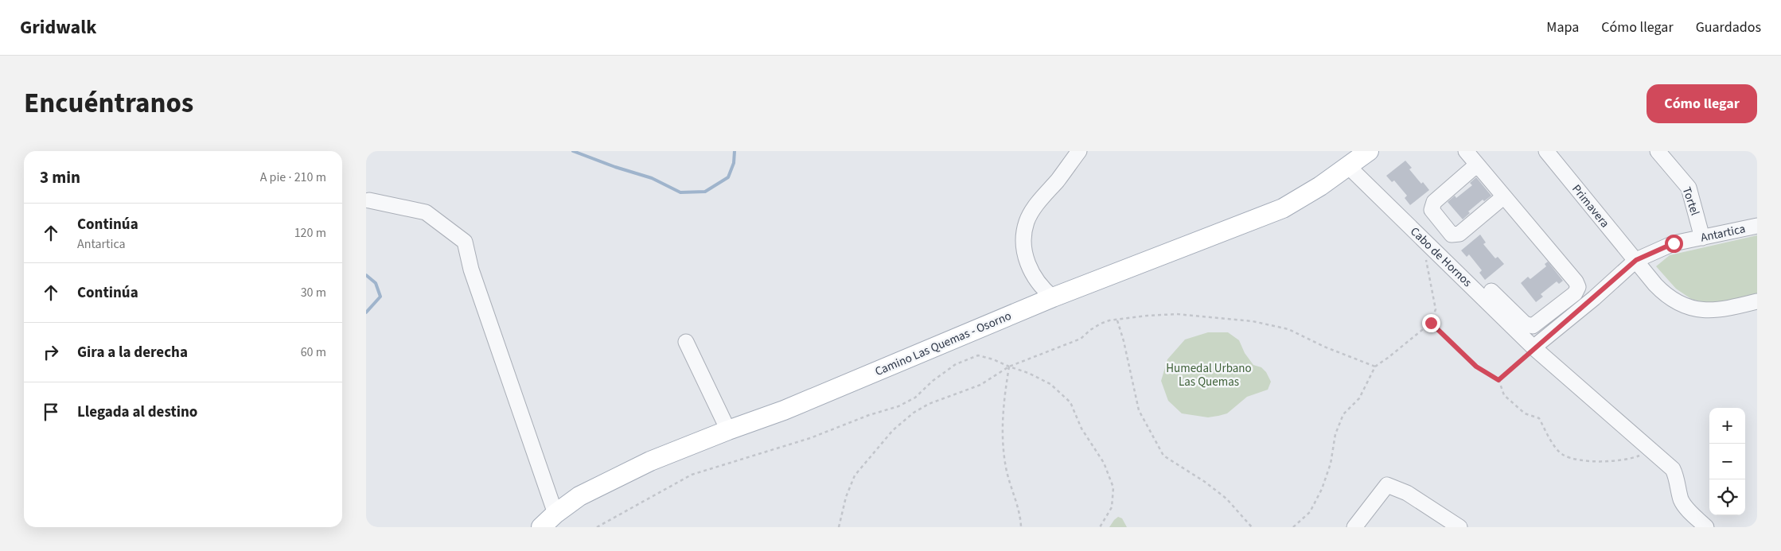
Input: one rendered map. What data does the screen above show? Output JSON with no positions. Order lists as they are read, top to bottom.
{
  "streets": {
    "main road": ["Camino Las Quemas - Osorno"],
    "street": [
      "Tortel",
      "Primavera",
      "Antartica",
      "Cabo de Hornos"
    ]
  },
  "crossings": [
    ["Tortel", "Antartica"],
    ["Primavera", "Antartica"],
    ["Antartica", "Cabo de Hornos"],
    ["Cabo de Hornos", "Camino Las Quemas - Osorno"]
  ],
  "parks": ["Humedal Urbano Las Quemas"],
  "page": {
    "header": "Gridwalk",
    "nav": ["Mapa", "Cómo llegar", "Guardados"],
    "title": "Encuéntranos",
    "buttons": "Cómo llegar",
    "heading": ["3 min", "A pie · 210 m"],
    "list": [
      ["Continúa", "Antartica", "120 m"],
      ["Continúa", "30 m"],
      ["Gira a la derecha", "60 m"],
      "Llegada al destino"
    ],
    "map_buttons": ["+", "−"]
  }
}
